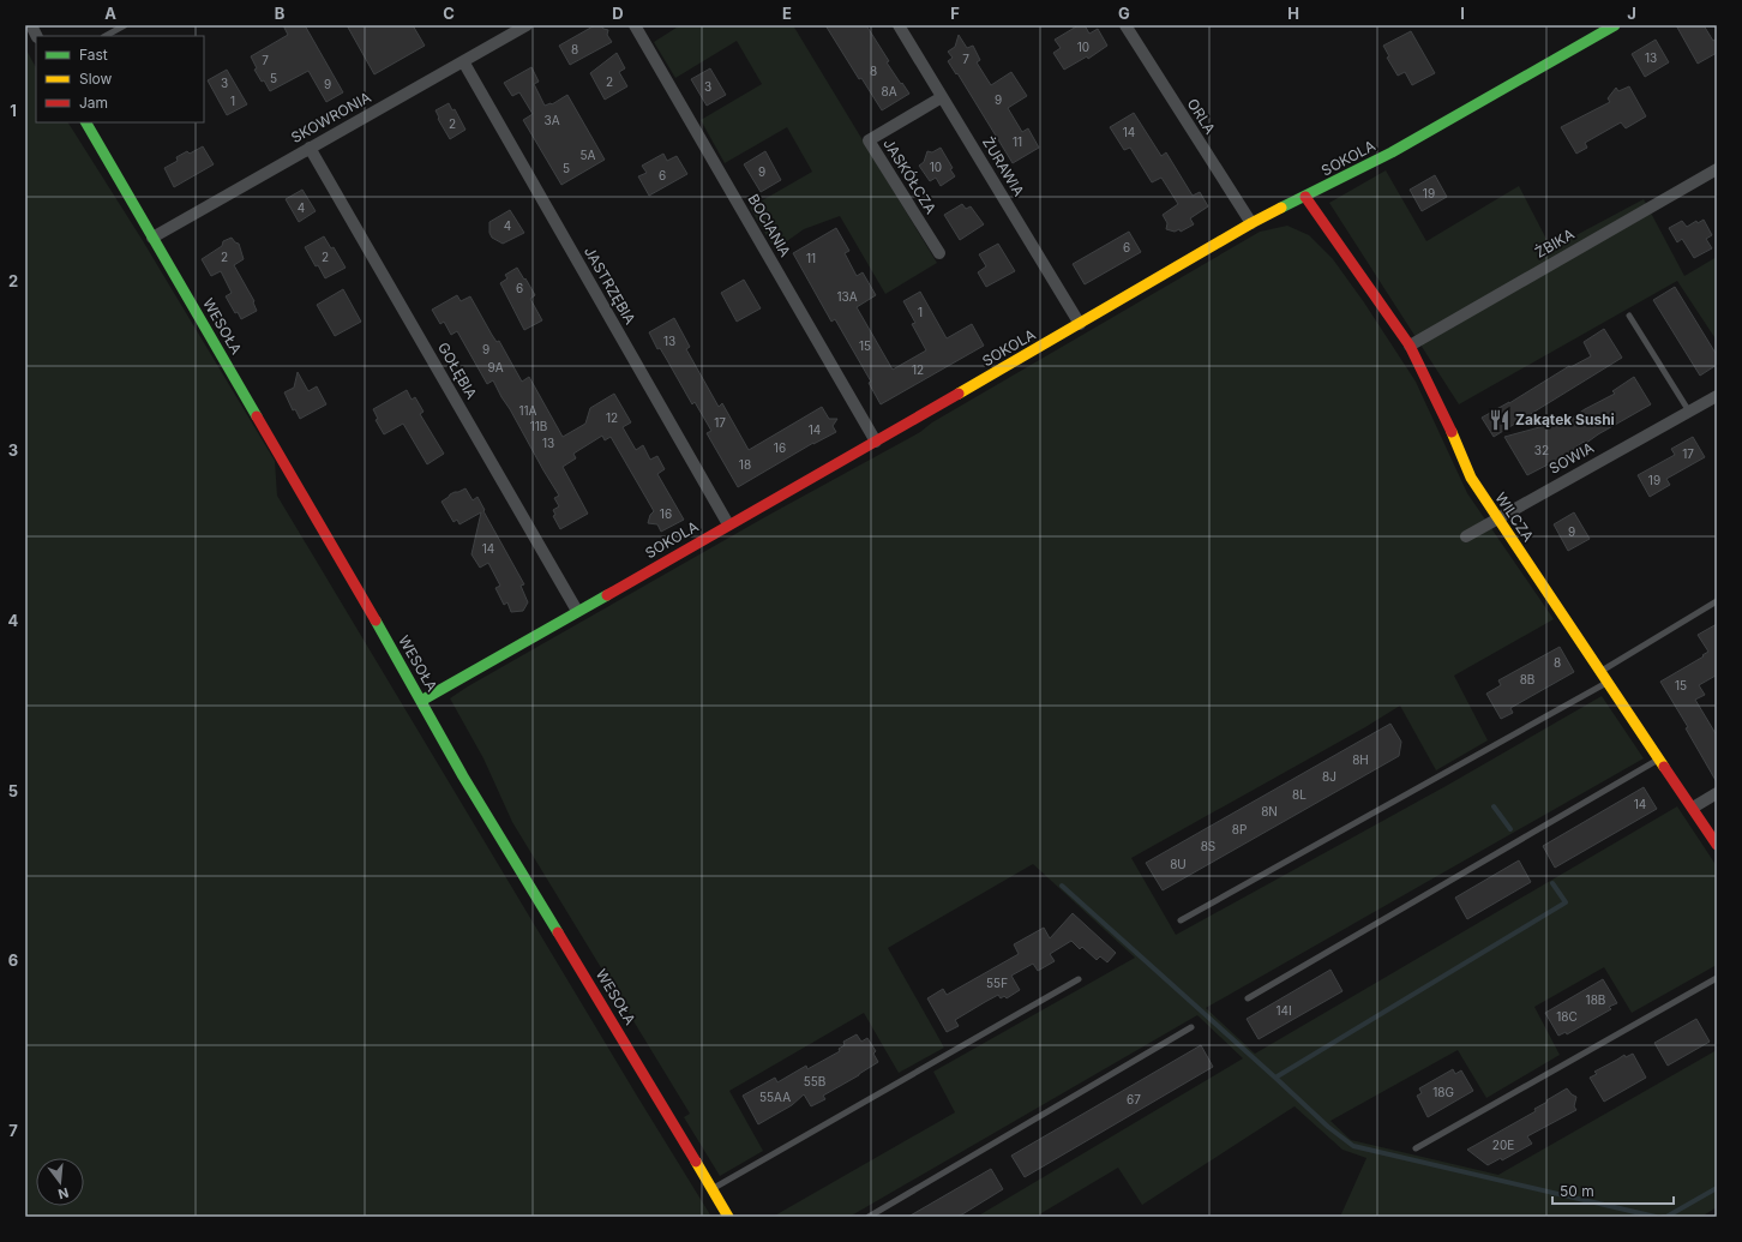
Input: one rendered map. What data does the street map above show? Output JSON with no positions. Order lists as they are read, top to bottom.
{
  "streets": {
    "street": [
      "ORLA",
      "SKOWRONIA",
      "SOKOLA",
      "ŻURAWIA",
      "JASKÓŁCZA",
      "BOCIANIA",
      "ŻBIKA",
      "JASTRZĘBIA",
      "WESOŁA",
      "GOŁĘBIA",
      "SOWIA",
      "WILCZA"
    ]
  },
  "crossings": [
    ["ORLA", "SOKOLA"],
    ["SKOWRONIA", "JASTRZĘBIA"],
    ["SKOWRONIA", "WESOŁA"],
    ["SKOWRONIA", "GOŁĘBIA"],
    ["SOKOLA", "ŻURAWIA"],
    ["SOKOLA", "BOCIANIA"],
    ["SOKOLA", "JASTRZĘBIA"],
    ["SOKOLA", "WESOŁA"],
    ["SOKOLA", "GOŁĘBIA"],
    ["SOKOLA", "WILCZA"],
    ["ŻURAWIA", "JASKÓŁCZA"],
    ["ŻBIKA", "WILCZA"],
    ["SOWIA", "WILCZA"]
  ],
  "places": {
    "restaurant": ["Zakątek Sushi"]
  },
  "house_numbers": [
    "10",
    "8",
    "13",
    "7",
    "7",
    "8",
    "5",
    "2",
    "3",
    "9",
    "3",
    "8A",
    "9",
    "1",
    "3A",
    "2",
    "14",
    "11",
    "5A",
    "10",
    "5",
    "9",
    "6",
    "19",
    "4",
    "4",
    "6",
    "2",
    "2",
    "11",
    "6",
    "13A",
    "1",
    "13",
    "15",
    "9",
    "9A",
    "12",
    "11A",
    "12",
    "17",
    "11B",
    "14",
    "13",
    "16",
    "32",
    "17",
    "18",
    "19",
    "16",
    "9",
    "14",
    "8",
    "8B",
    "15",
    "8H",
    "8J",
    "8L",
    "14",
    "8N",
    "8P",
    "8S",
    "8U",
    "55F",
    "18B",
    "14I",
    "18C",
    "55B",
    "18G",
    "55AA",
    "67",
    "20E"
  ],
  "legend": ["Fast", "Slow", "Jam"],
  "scale_bar": "50 m",
  "north": "bottom",
  "grid": {
    "columns": [
      "A",
      "B",
      "C",
      "D",
      "E",
      "F",
      "G",
      "H",
      "I",
      "J"
    ],
    "rows": [
      "1",
      "2",
      "3",
      "4",
      "5",
      "6",
      "7"
    ]
  }
}
